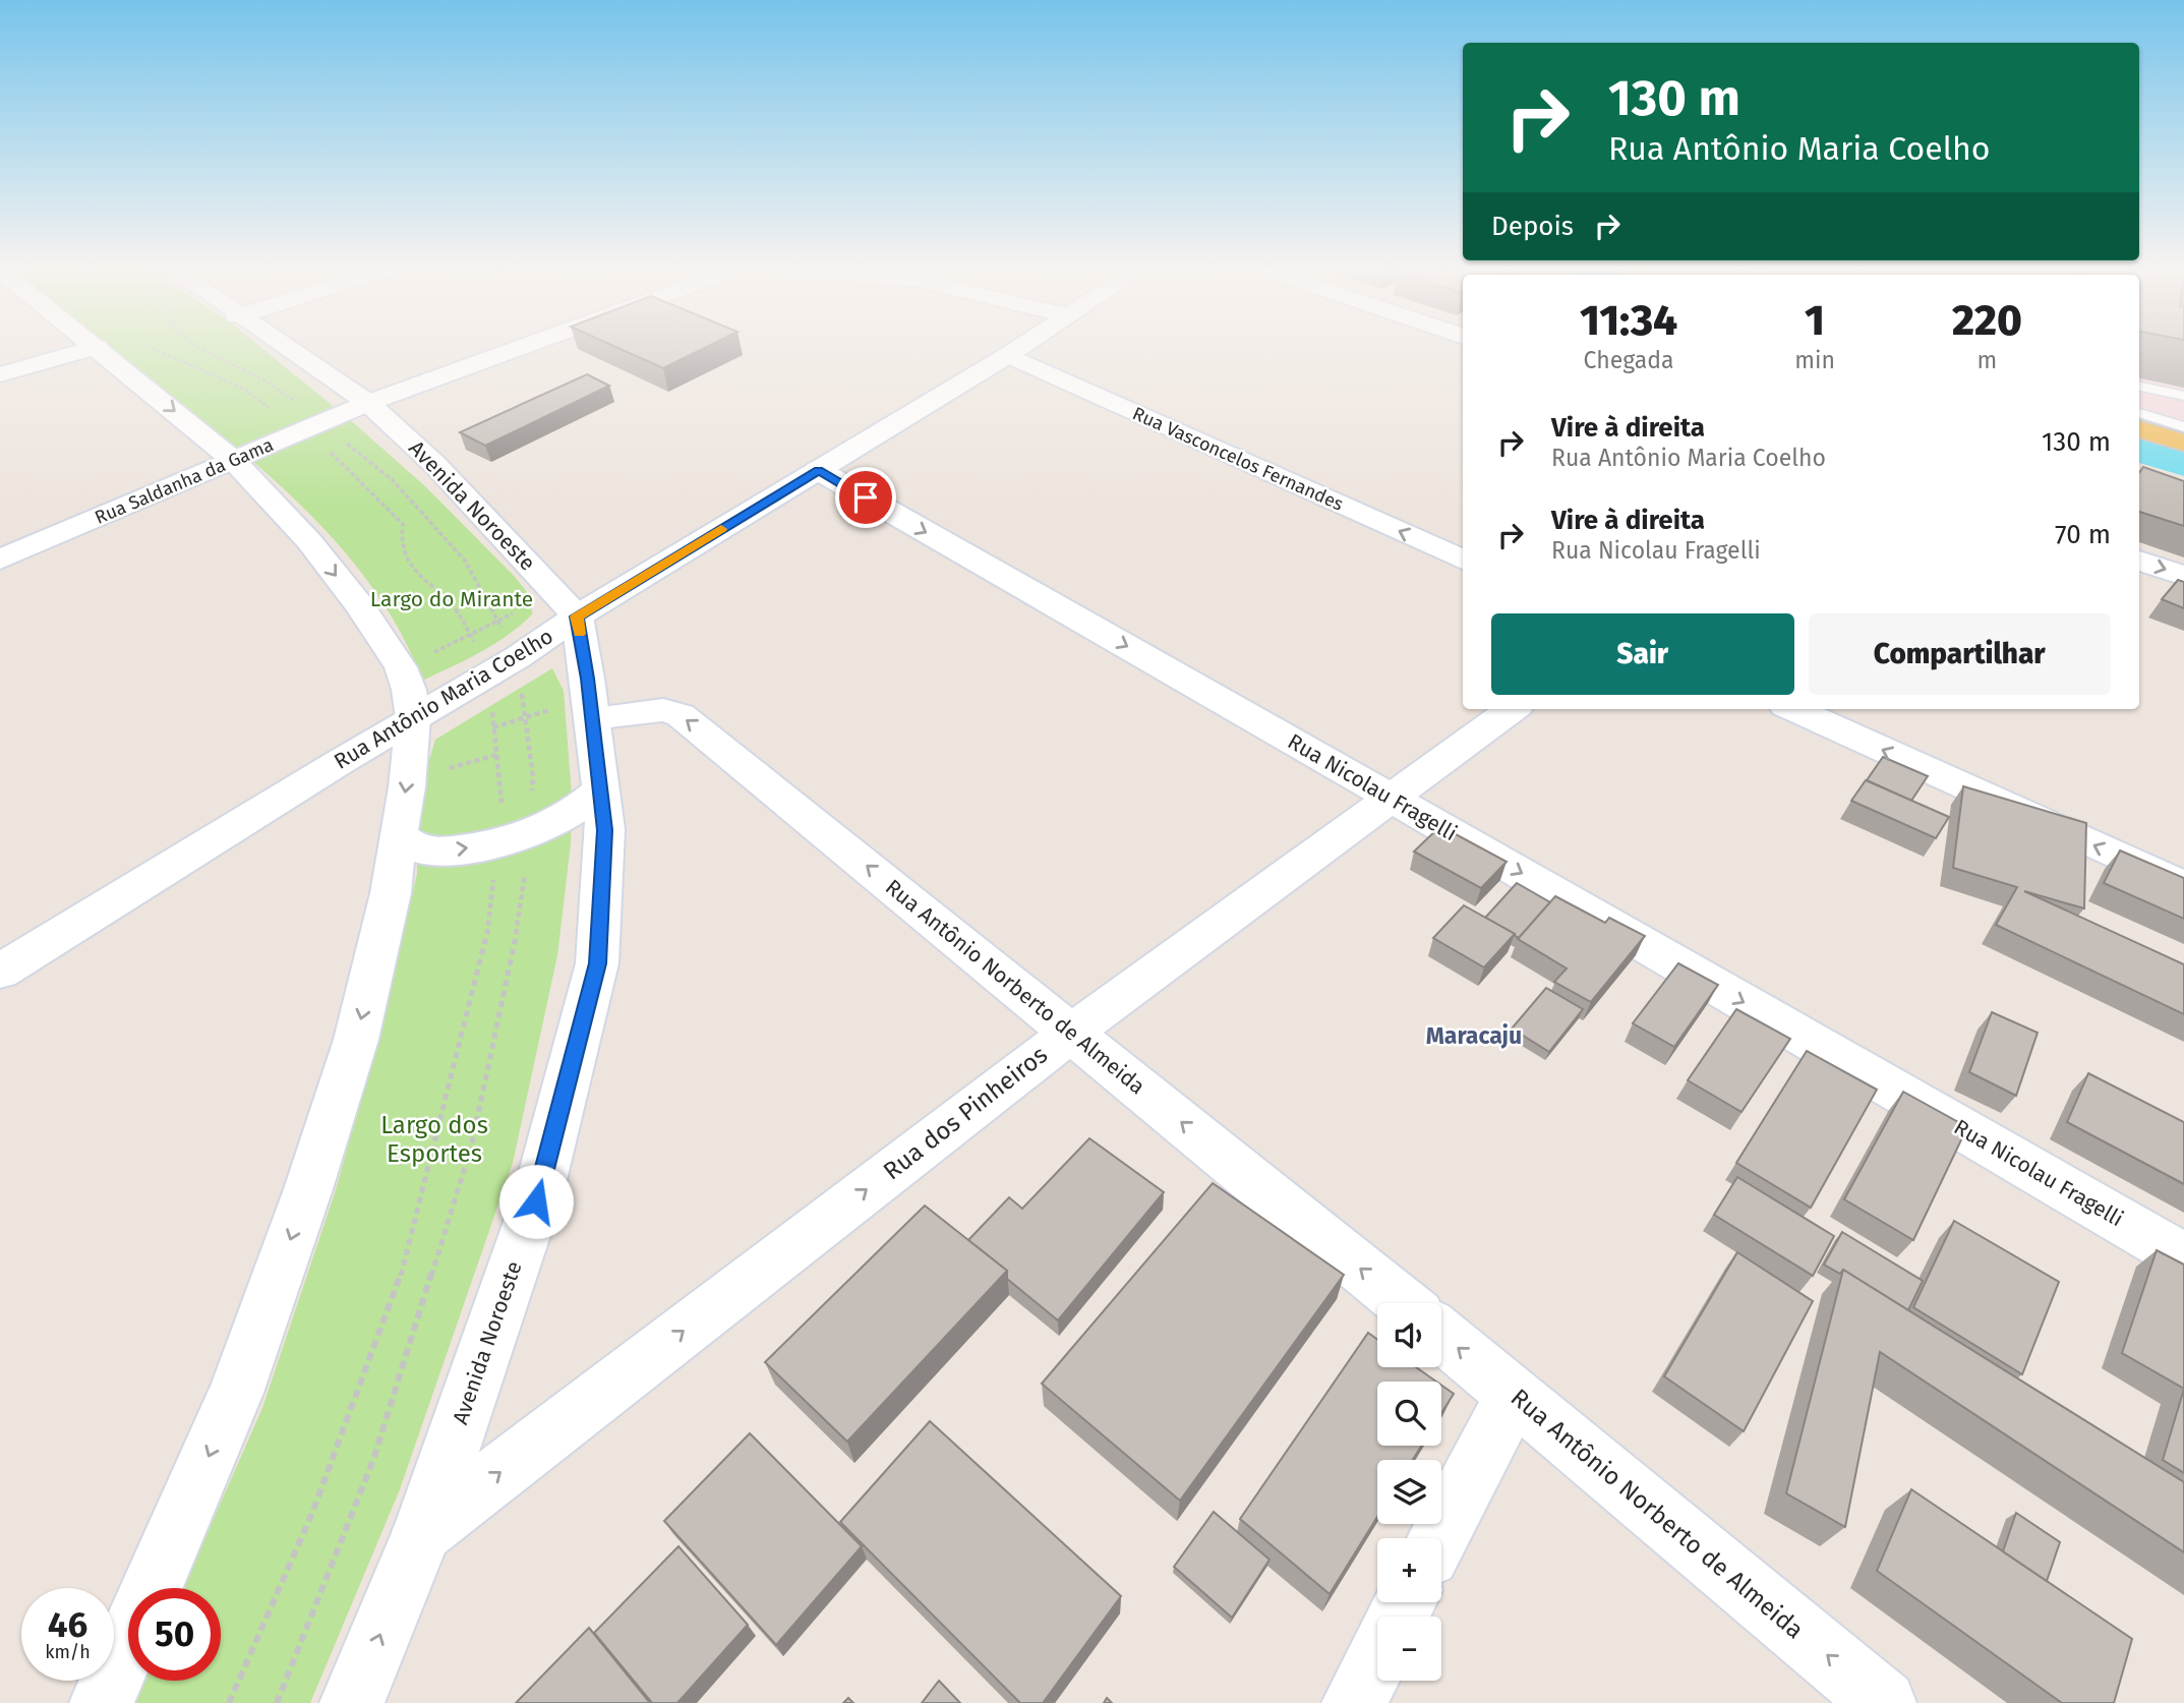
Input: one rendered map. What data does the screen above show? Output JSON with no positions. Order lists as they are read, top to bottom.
{
  "streets": {
    "street": [
      "Rua Vasconcelos Fernandes",
      "Rua Saldanha da Gama",
      "Avenida Noroeste",
      "Rua Antônio Maria Coelho",
      "Rua Nicolau Fragelli",
      "Rua Antônio Norberto de Almeida",
      "Rua dos Pinheiros"
    ]
  },
  "crossings": [
    ["Rua Vasconcelos Fernandes", "Rua Antônio Maria Coelho"],
    ["Rua Saldanha da Gama", "Avenida Noroeste"],
    ["Avenida Noroeste", "Rua Antônio Maria Coelho"],
    ["Avenida Noroeste", "Rua Antônio Norberto de Almeida"],
    ["Avenida Noroeste", "Rua dos Pinheiros"],
    ["Rua Antônio Maria Coelho", "Rua Nicolau Fragelli"],
    ["Rua Nicolau Fragelli", "Rua dos Pinheiros"],
    ["Rua Antônio Norberto de Almeida", "Rua dos Pinheiros"]
  ],
  "one_way": [
    "Rua Vasconcelos Fernandes",
    "Rua Nicolau Fragelli",
    "Rua Antônio Norberto de Almeida",
    "Rua dos Pinheiros"
  ],
  "districts": ["Maracaju"],
  "parks": ["Largo do Mirante", "Largo dos Esportes"],
  "page": {
    "turn": ["130 m", "Rua Antônio Maria Coelho"],
    "then": "Depois",
    "eta": [
      "11:34",
      "Chegada",
      "1",
      "min",
      "220",
      "m"
    ],
    "list": [
      {
        "name": "Vire à direita",
        "note": "Rua Antônio Maria Coelho",
        "value": "130 m"
      },
      {
        "name": "Vire à direita",
        "note": "Rua Nicolau Fragelli",
        "value": "70 m"
      }
    ],
    "buttons": ["Sair", "Compartilhar"],
    "map_buttons": ["+", "−"],
    "speed": "46 km/h",
    "limit": "50"
  }
}
